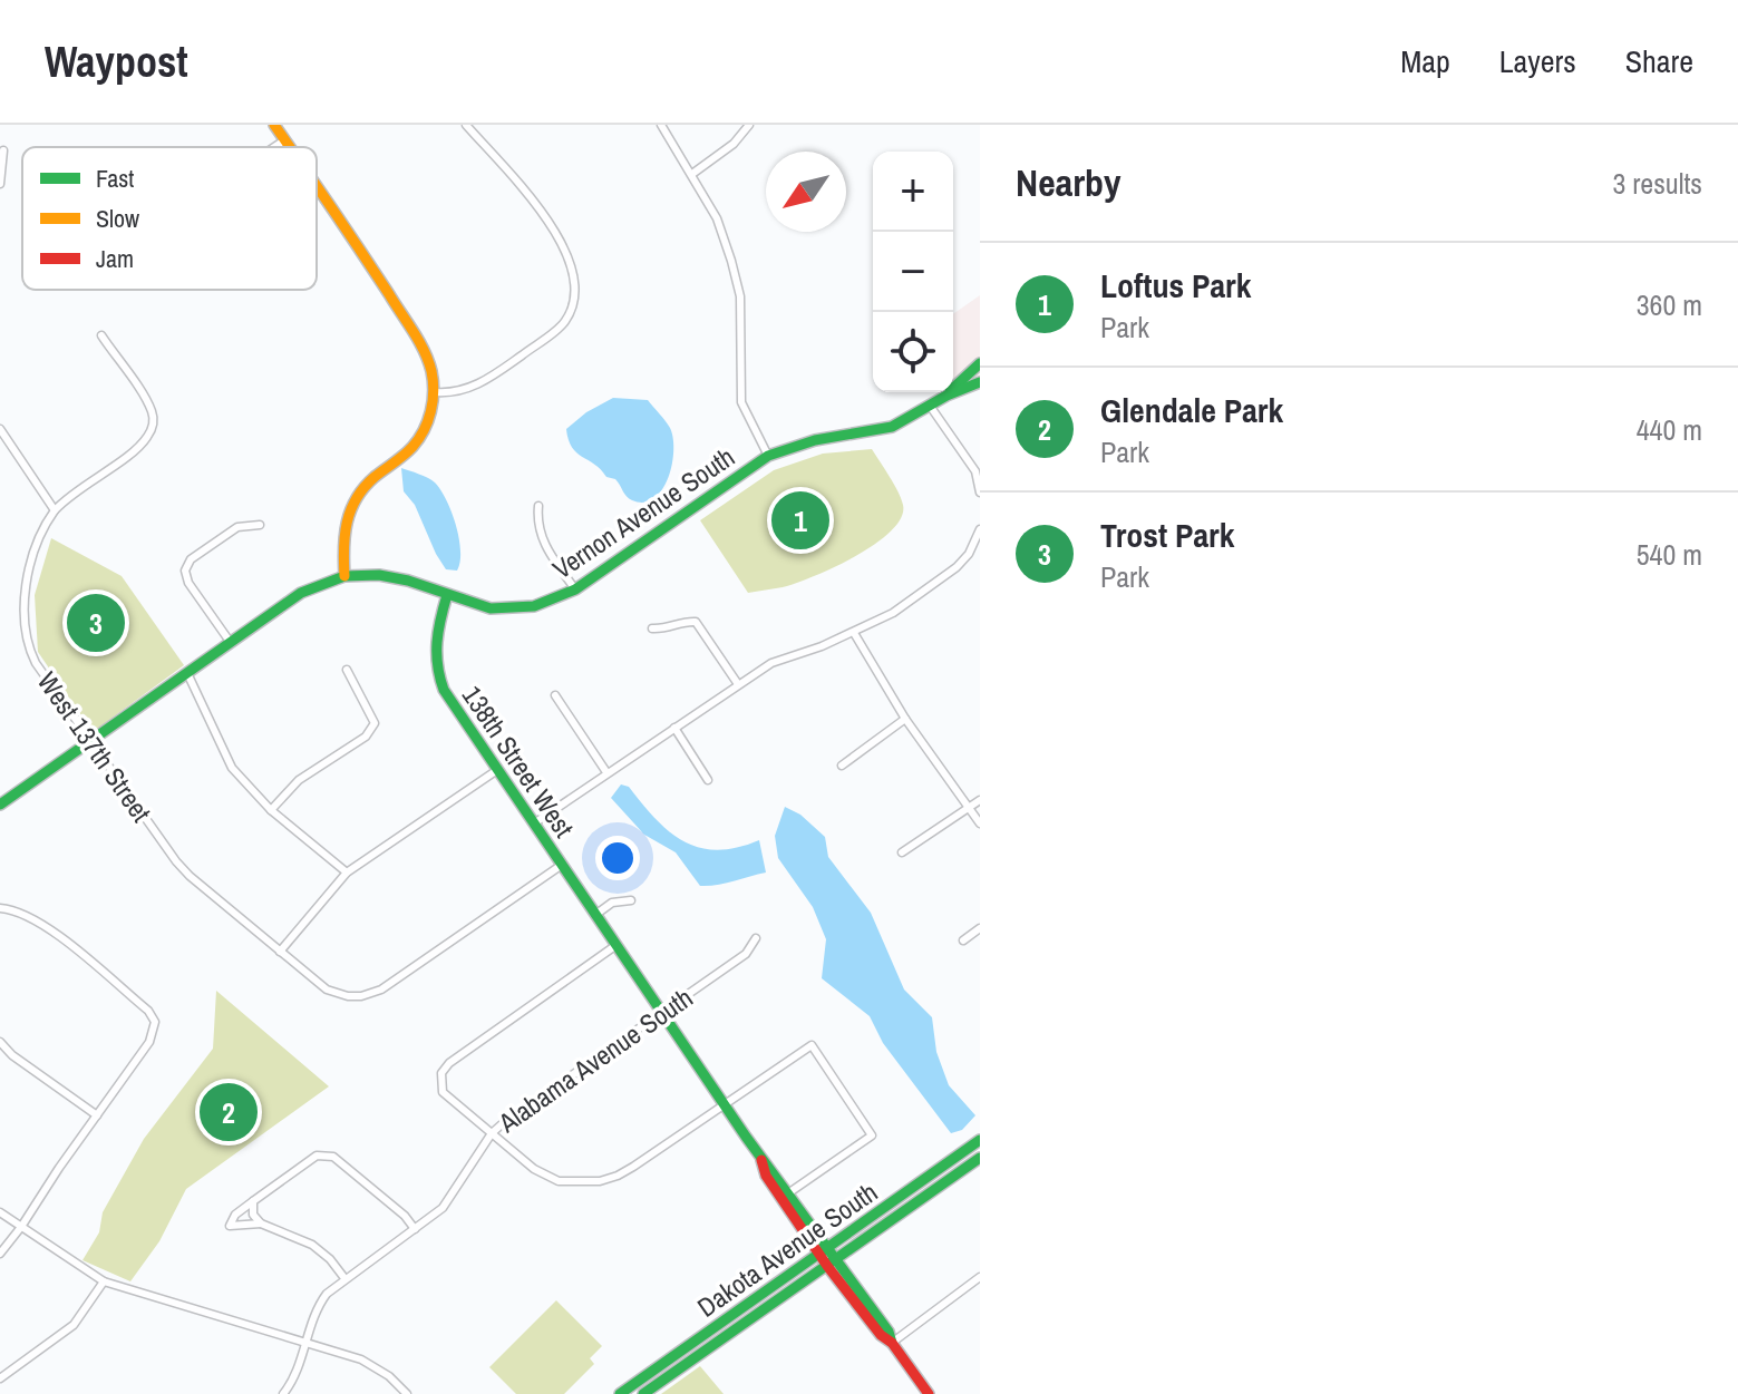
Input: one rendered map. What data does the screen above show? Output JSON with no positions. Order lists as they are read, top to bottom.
{
  "streets": {
    "street": [
      "Vernon Avenue South",
      "West 137th Street",
      "138th Street West",
      "Alabama Avenue South",
      "Dakota Avenue South"
    ]
  },
  "crossings": [
    ["Vernon Avenue South", "West 137th Street"],
    ["Vernon Avenue South", "138th Street West"],
    ["West 137th Street", "138th Street West"],
    ["138th Street West", "Alabama Avenue South"],
    ["138th Street West", "Dakota Avenue South"]
  ],
  "legend": ["Fast", "Slow", "Jam"],
  "north": "bottom left",
  "page": {
    "header": "Waypost",
    "nav": ["Map", "Layers", "Share"],
    "heading": ["Nearby", "3 results"],
    "map_buttons": ["+", "−"],
    "list": [
      {
        "mark": "1",
        "name": "Loftus Park",
        "note": "Park",
        "value": "360 m"
      },
      {
        "mark": "2",
        "name": "Glendale Park",
        "note": "Park",
        "value": "440 m"
      },
      {
        "mark": "3",
        "name": "Trost Park",
        "note": "Park",
        "value": "540 m"
      }
    ],
    "pins": ["1", "3", "2"]
  }
}
